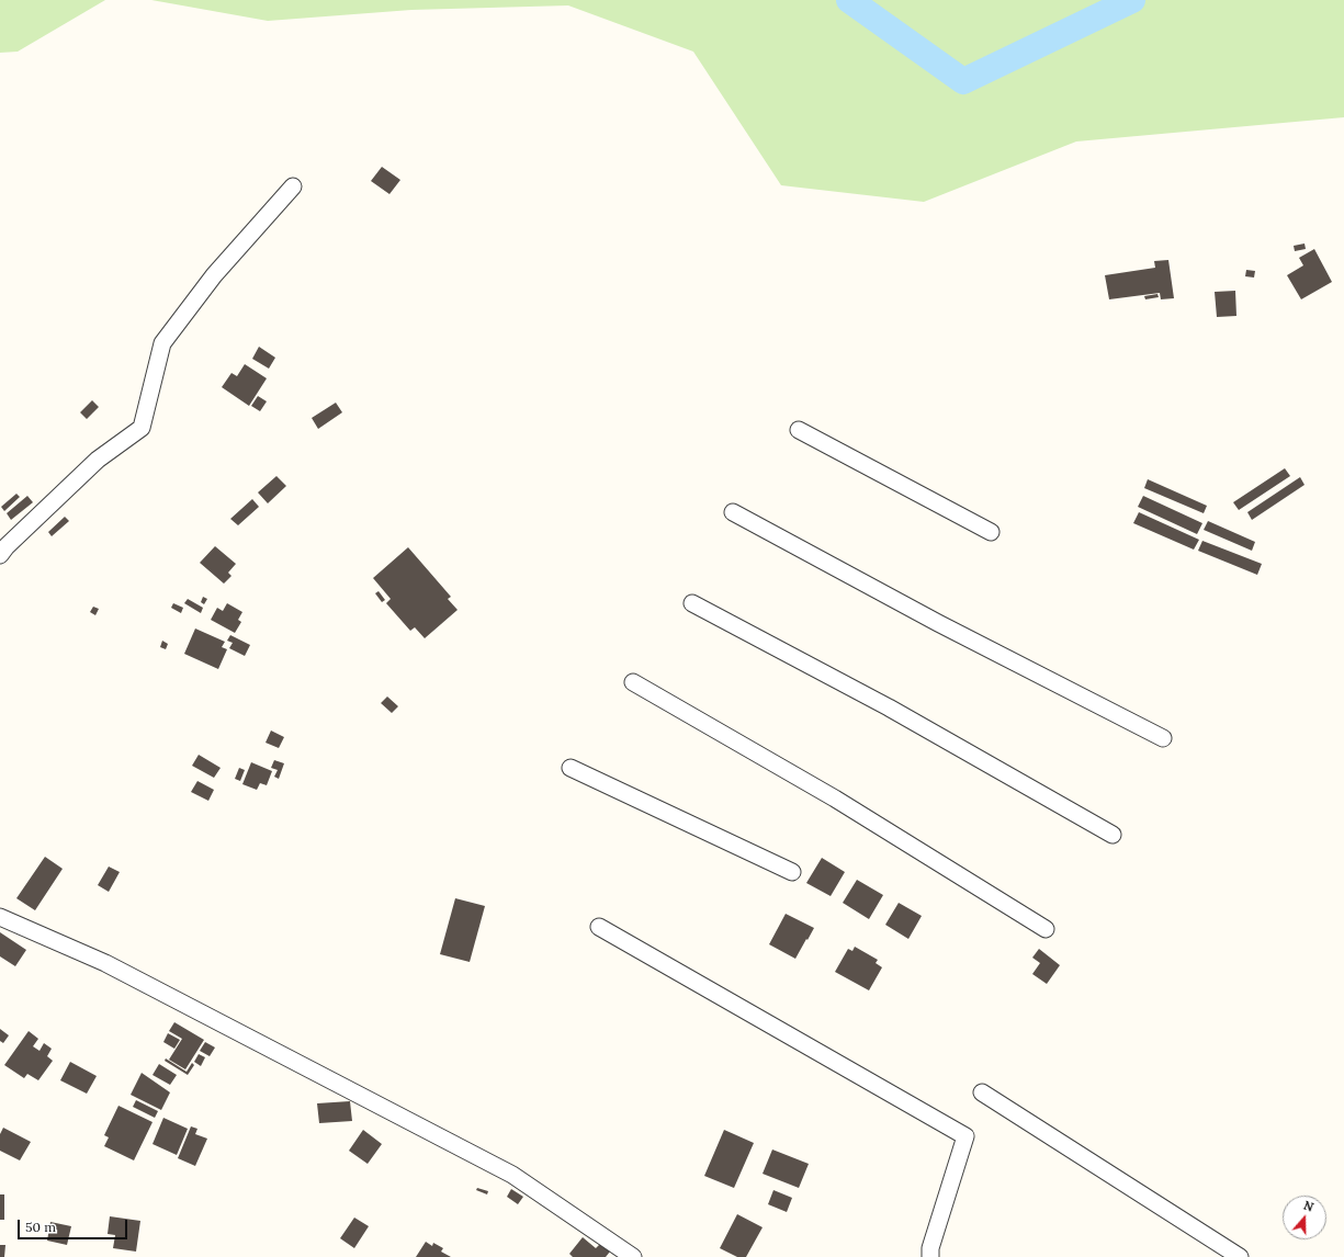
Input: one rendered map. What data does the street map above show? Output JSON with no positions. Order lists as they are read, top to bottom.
{
  "scale_bar": "50 m",
  "north": "top"
}
